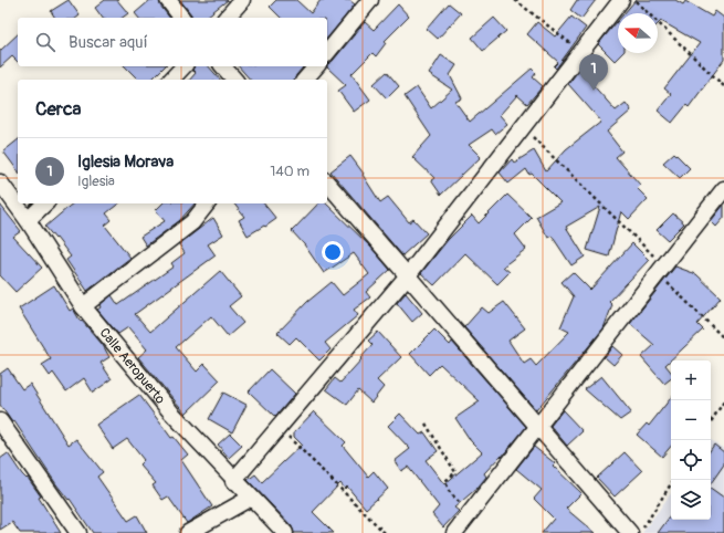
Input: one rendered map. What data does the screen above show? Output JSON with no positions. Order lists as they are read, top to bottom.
{
  "streets": {
    "street": ["Calle Aeropuerto"]
  },
  "north": "left",
  "page": {
    "search": "Buscar aquí",
    "pins": "1",
    "heading": "Cerca",
    "list": [
      {
        "mark": "1",
        "name": "Iglesia Morava",
        "note": "Iglesia",
        "value": "140 m"
      }
    ],
    "map_buttons": ["+", "−"]
  }
}
